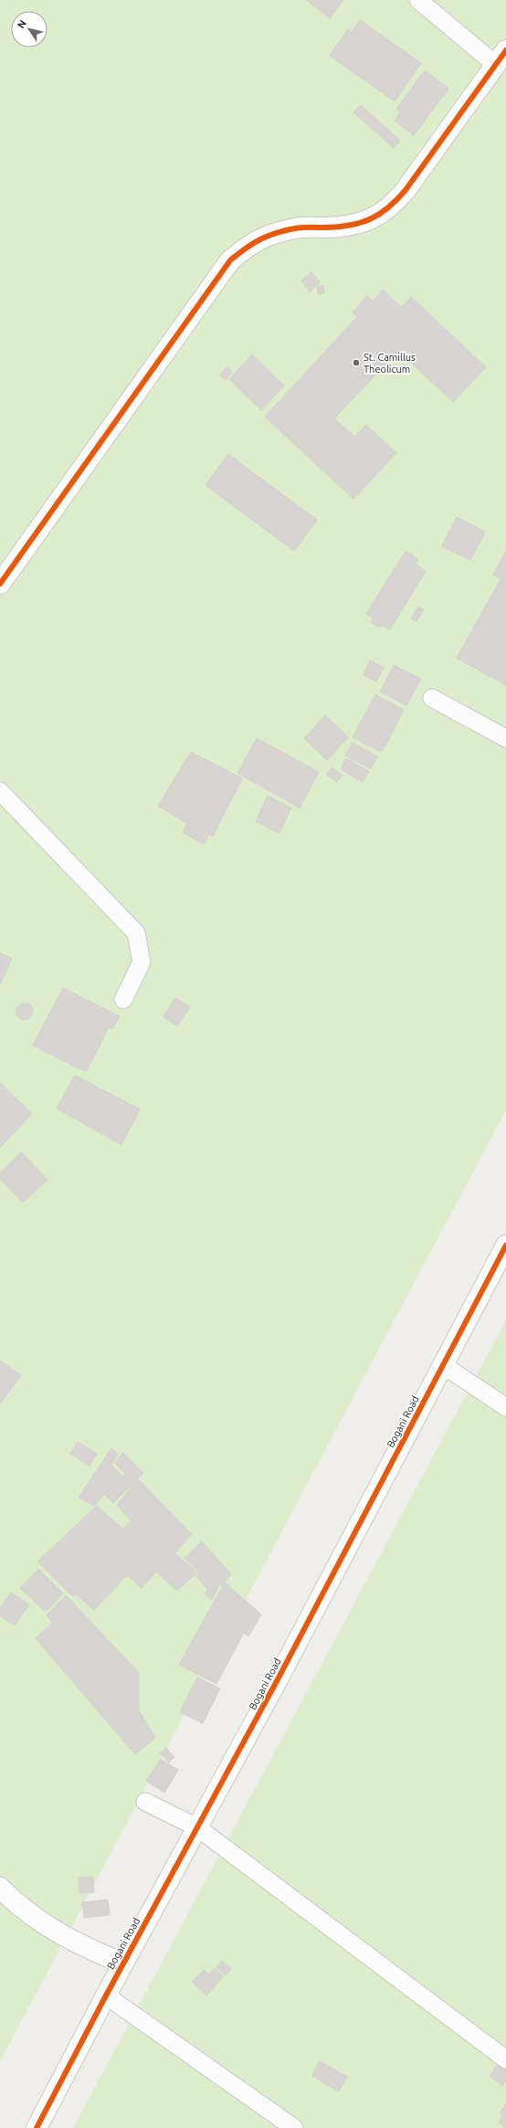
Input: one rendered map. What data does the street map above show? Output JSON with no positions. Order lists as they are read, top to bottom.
{
  "streets": {
    "street": ["Bogani Road"]
  },
  "places": ["St. Camillus Theolicum"],
  "north": "top left"
}
